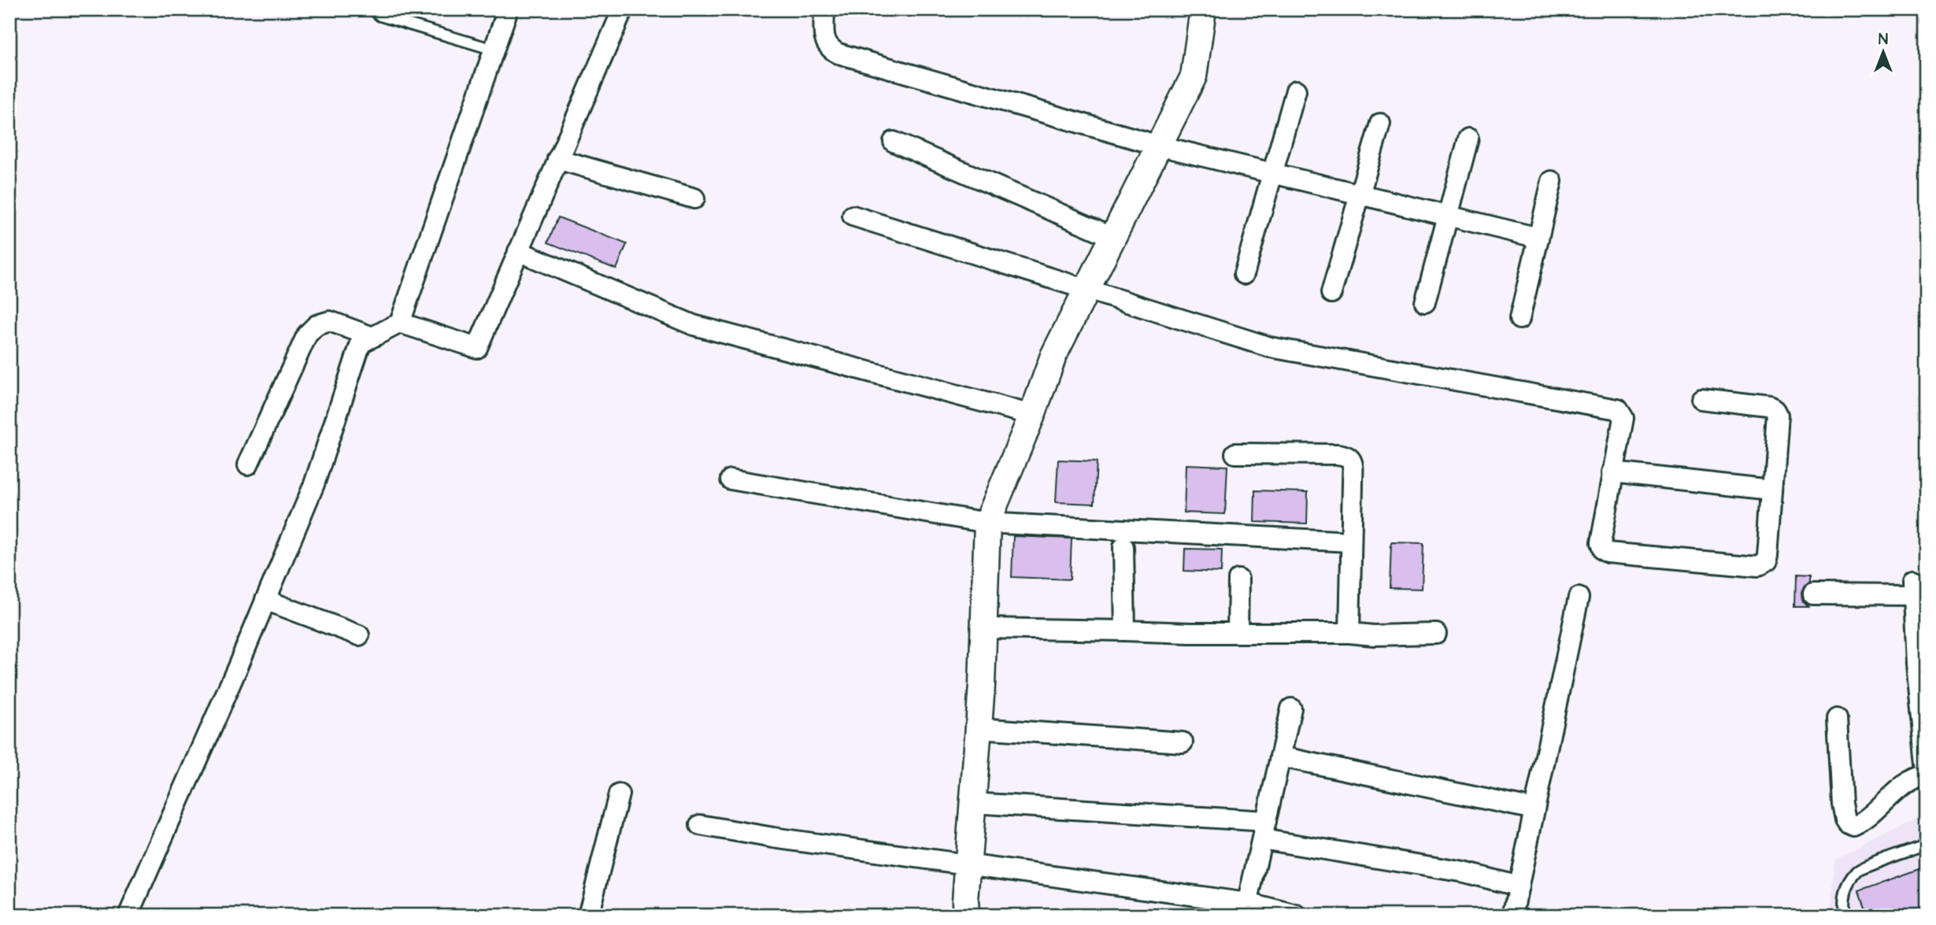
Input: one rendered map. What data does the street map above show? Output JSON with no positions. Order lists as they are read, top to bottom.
{
  "north": "top"
}
